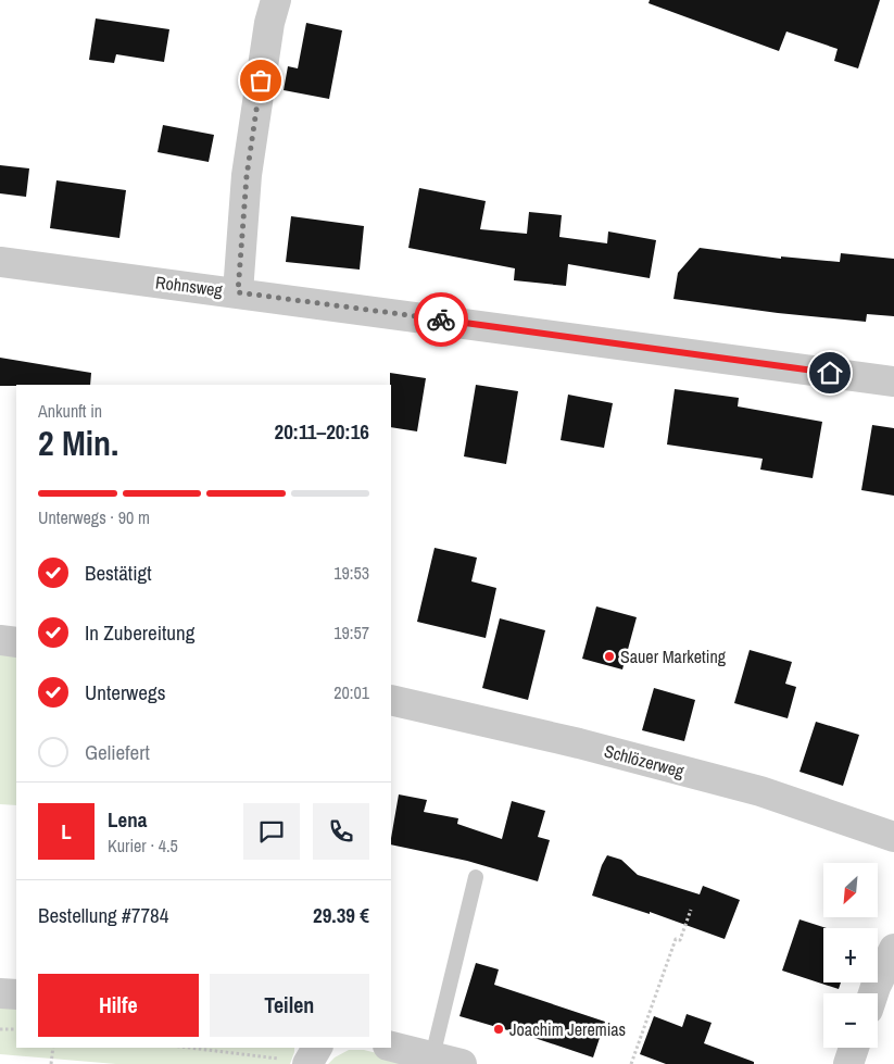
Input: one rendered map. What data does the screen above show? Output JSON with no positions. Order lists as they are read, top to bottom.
{
  "streets": {
    "street": ["Rohnsweg", "Schlözerweg"]
  },
  "places": ["Sauer Marketing", "Joachim Jeremias"],
  "north": "bottom left",
  "page": {
    "heading": ["2 Min.", "Ankunft in", "20:11–20:16"],
    "panel": [
      "Lena",
      "Kurier · 4.5",
      "Bestellung #7784",
      "29.39 €"
    ],
    "bar": "Unterwegs · 90 m",
    "list": [
      ["Bestätigt", "19:53"],
      ["In Zubereitung", "19:57"],
      ["Unterwegs", "20:01"],
      "Geliefert"
    ],
    "round": "L",
    "map_buttons": ["+", "−"],
    "buttons": ["Hilfe", "Teilen"]
  }
}
